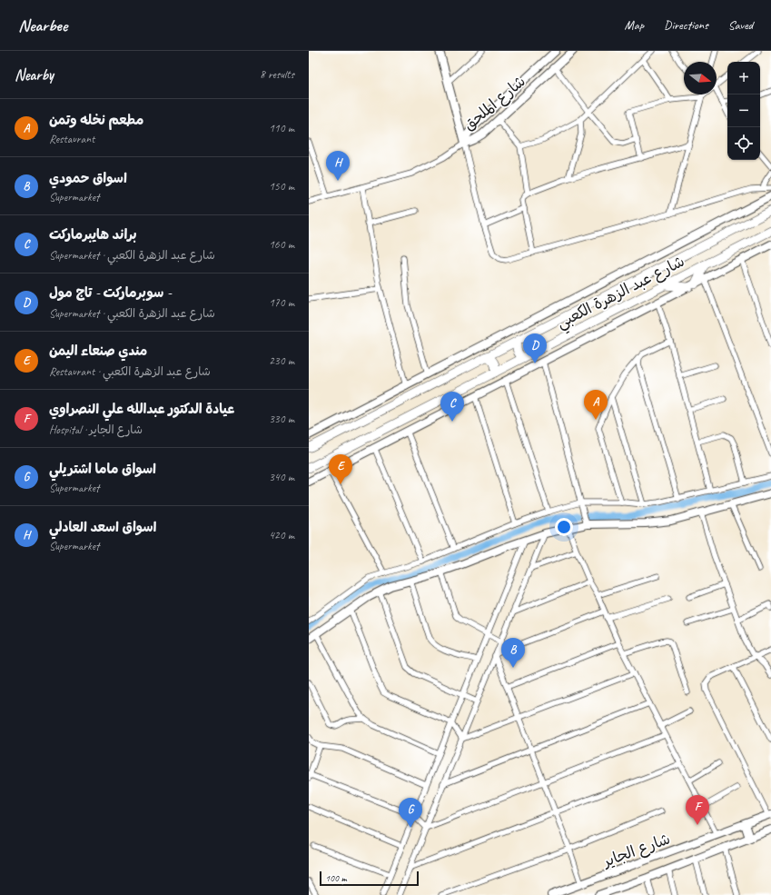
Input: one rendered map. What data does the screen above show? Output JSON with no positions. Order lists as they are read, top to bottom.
{
  "streets": {
    "main road": ["شارع عبد الزهرة الكعبي"],
    "street": ["شارع الملحق", "شارع الجاير"]
  },
  "scale_bar": "100 m",
  "north": "right",
  "page": {
    "header": "Nearbee",
    "nav": ["Map", "Directions", "Saved"],
    "heading": ["Nearby", "8 results"],
    "map_buttons": ["+", "−"],
    "list": [
      {
        "mark": "A",
        "name": "مطعم نخله وتمن",
        "note": "Restaurant",
        "value": "110 m"
      },
      {
        "mark": "B",
        "name": "اسواق حمودي",
        "note": "Supermarket",
        "value": "150 m"
      },
      {
        "mark": "C",
        "name": "براند هايبرماركت",
        "note": "Supermarket · شارع عبد الزهرة الكعبي",
        "value": "160 m"
      },
      {
        "mark": "D",
        "name": "سوبرماركت - تاج مول -",
        "note": "Supermarket · شارع عبد الزهرة الكعبي",
        "value": "170 m"
      },
      {
        "mark": "E",
        "name": "مندي صنعاء اليمن",
        "note": "Restaurant · شارع عبد الزهرة الكعبي",
        "value": "230 m"
      },
      {
        "mark": "F",
        "name": "عيادة الدكتور عبدالله علي النصراوي",
        "note": "Hospital · شارع الجاير",
        "value": "330 m"
      },
      {
        "mark": "G",
        "name": "اسواق ماما اشتريلي",
        "note": "Supermarket",
        "value": "340 m"
      },
      {
        "mark": "H",
        "name": "اسواق اسعد العادلي",
        "note": "Supermarket",
        "value": "420 m"
      }
    ],
    "pins": [
      "H",
      "D",
      "A",
      "C",
      "E",
      "B",
      "F",
      "G"
    ],
    "scale": "100 m"
  }
}
